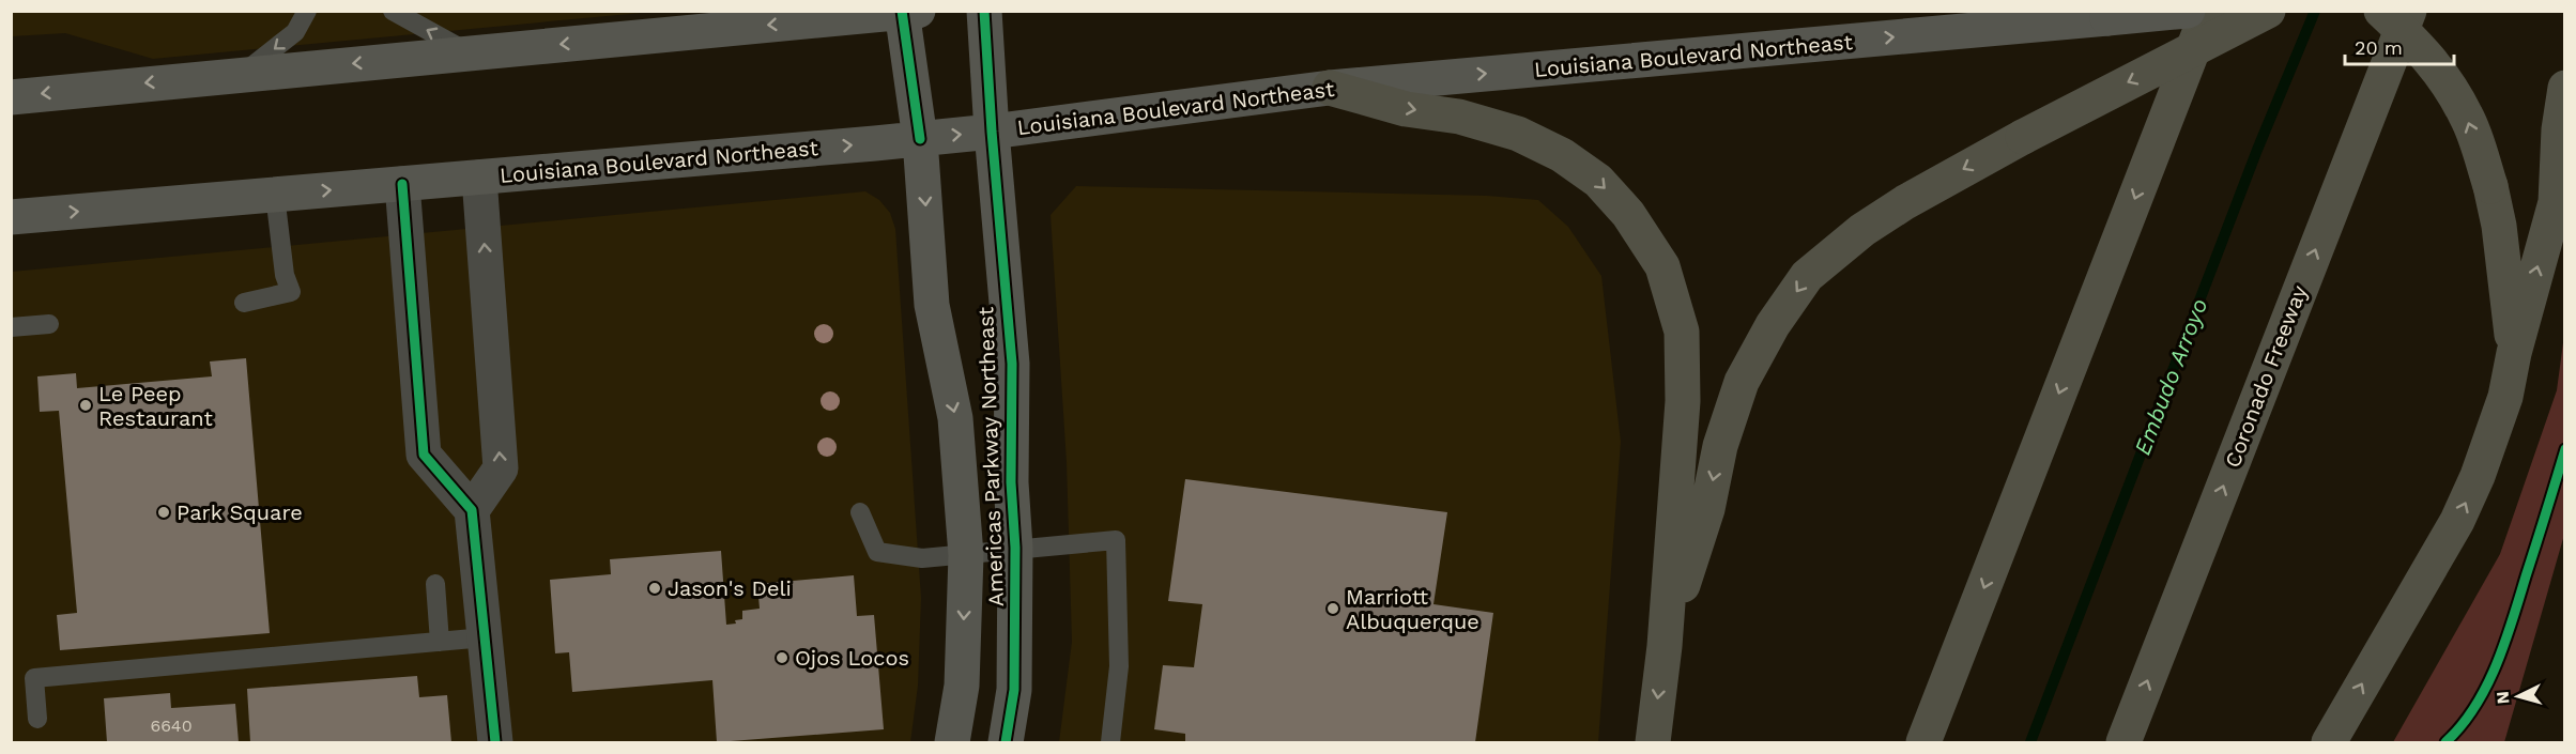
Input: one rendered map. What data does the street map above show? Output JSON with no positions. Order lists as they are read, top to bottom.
{
  "streets": {
    "highway": ["Coronado Freeway"],
    "main road": ["Louisiana Boulevard Northeast", "Americas Parkway Northeast"]
  },
  "crossings": [
    ["Louisiana Boulevard Northeast", "Americas Parkway Northeast"]
  ],
  "water": ["Embudo Arroyo"],
  "places": [
    "Le Peep Restaurant",
    "Park Square",
    "Jason's Deli",
    "Marriott Albuquerque",
    "Ojos Locos"
  ],
  "house_numbers": ["6640"],
  "scale_bar": "20 m",
  "north": "left"
}
